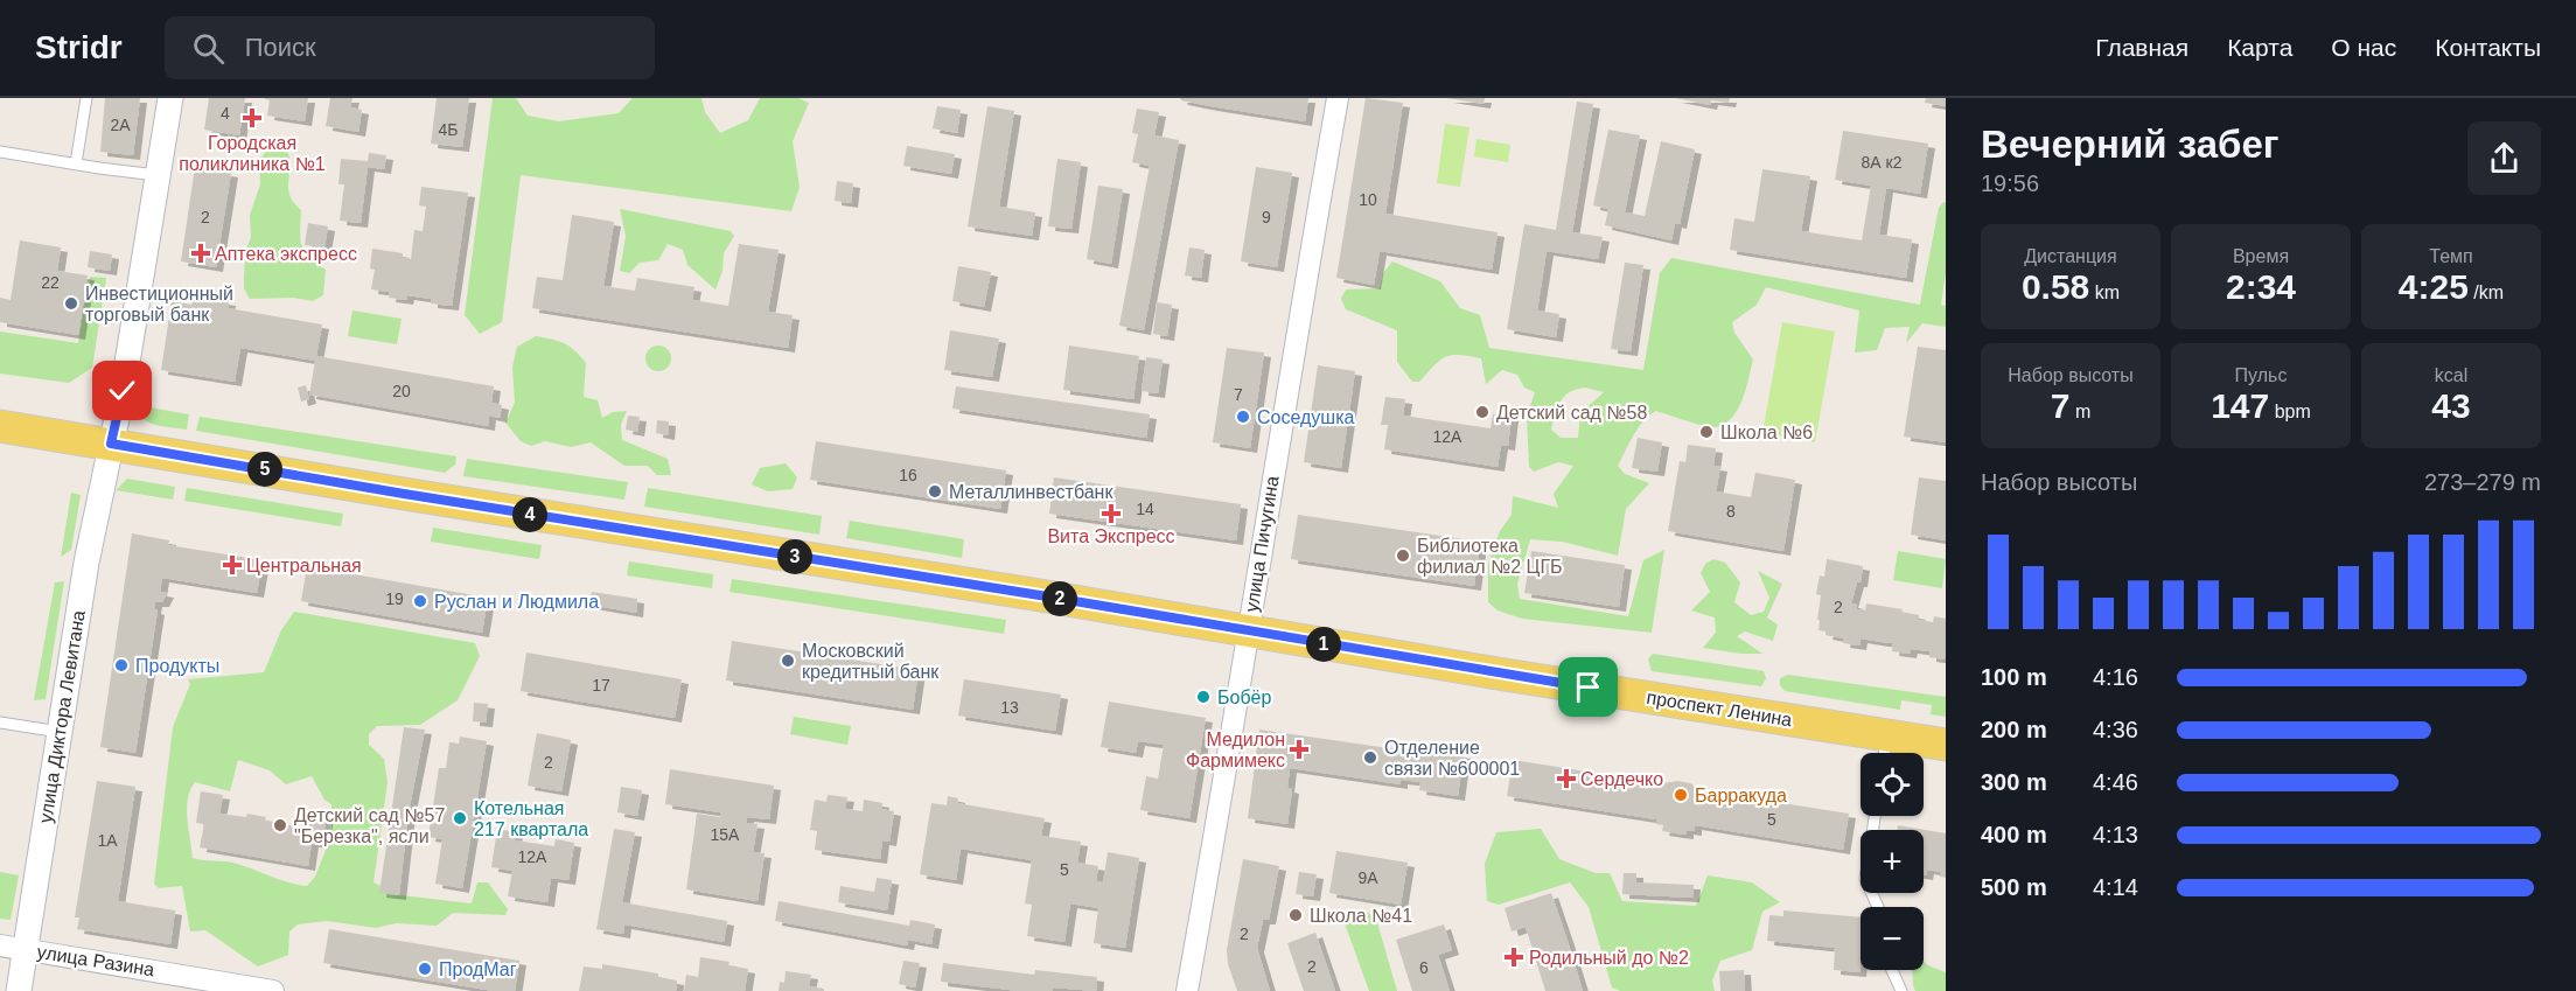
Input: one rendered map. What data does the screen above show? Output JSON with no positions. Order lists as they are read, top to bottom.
{
  "streets": {
    "main road": ["проспект Ленина"],
    "street": ["улица Пичугина", "улица Диктора Левитана", "улица Разина"]
  },
  "crossings": [
    ["улица Пичугина", "проспект Ленина"],
    ["проспект Ленина", "улица Диктора Левитана"],
    ["улица Диктора Левитана", "улица Разина"]
  ],
  "places": {
    "health": [
      "Городская поликлиника №1",
      "Аптека экспресс",
      "Вита Экспресс",
      "Центральная",
      "Медилон Фармимекс",
      "Сердечко",
      "Родильный до №2"
    ],
    "other": [
      "Инвестиционный торговый банк",
      "Детский сад №58",
      "Соседушка",
      "Школа №6",
      "Металлинвестбанк",
      "Библиотека филиал №2 ЦГБ",
      "Руслан и Людмила",
      "Московский кредитный банк",
      "Продукты",
      "Бобёр",
      "Отделение связи №600001",
      "Барракуда",
      "Котельная 217 квартала",
      "Детский сад №57 \"Березка\", ясли",
      "Школа №41",
      "ПродМаг"
    ]
  },
  "house_numbers": [
    "4",
    "2А",
    "4Б",
    "8А к2",
    "10",
    "2",
    "9",
    "22",
    "20",
    "7",
    "12А",
    "16",
    "14",
    "8",
    "19",
    "2",
    "17",
    "13",
    "2",
    "5",
    "15А",
    "1А",
    "12А",
    "5",
    "9А",
    "2",
    "2",
    "6"
  ],
  "page": {
    "header": "Stridr",
    "search": "Поиск",
    "nav": [
      "Главная",
      "Карта",
      "О нас",
      "Контакты"
    ],
    "heading": ["Вечерний забег", "19:56"],
    "stats": [
      ["Дистанция", "0.58 km"],
      ["Время", "2:34"],
      ["Темп", "4:25 /km"],
      ["Набор высоты", "7 m"],
      ["Пульс", "147 bpm"],
      ["kcal", "43"]
    ],
    "pins": [
      "5",
      "4",
      "3",
      "2",
      "1"
    ],
    "chart": ["Набор высоты", "273–279 m"],
    "list": [
      {
        "name": "100 m",
        "note": "4:16"
      },
      {
        "name": "200 m",
        "note": "4:36"
      },
      {
        "name": "300 m",
        "note": "4:46"
      },
      {
        "name": "400 m",
        "note": "4:13"
      },
      {
        "name": "500 m",
        "note": "4:14"
      }
    ],
    "map_buttons": ["+", "−"]
  }
}
